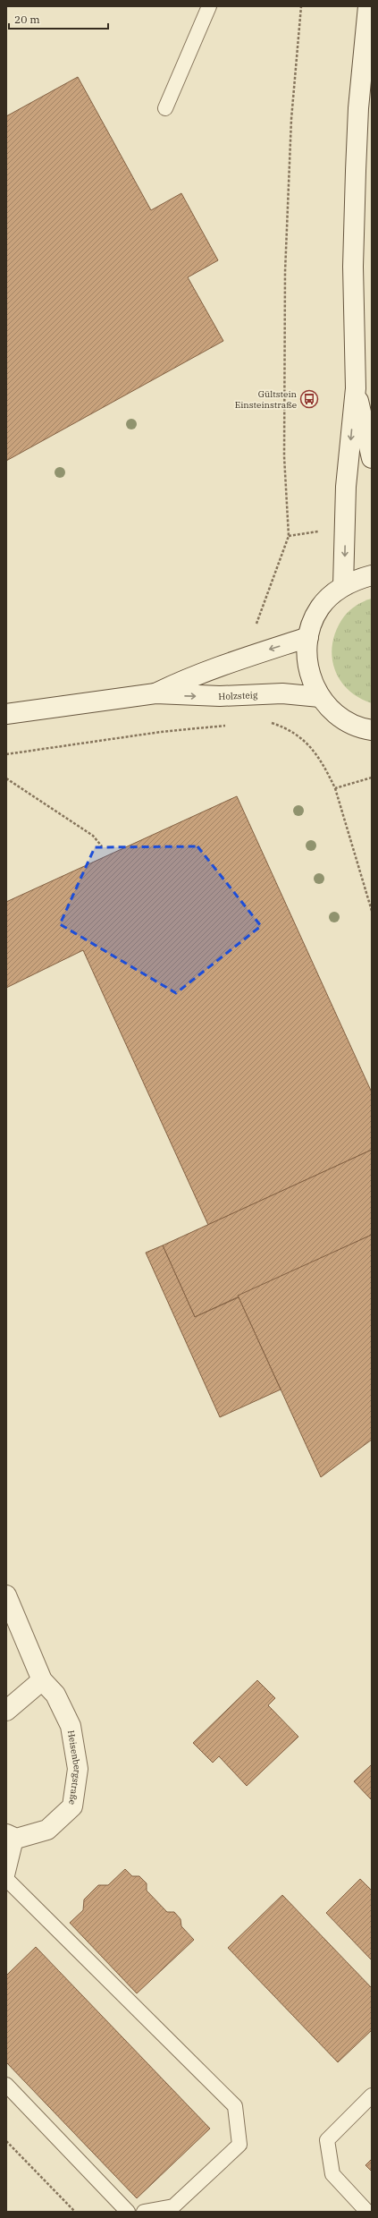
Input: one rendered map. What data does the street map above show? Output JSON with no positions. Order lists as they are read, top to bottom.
{
  "streets": {
    "street": ["Holzsteig", "Heisenbergstraße"]
  },
  "places": {
    "bus stop": ["Gültstein Einsteinstraße"]
  },
  "scale_bar": "20 m"
}
